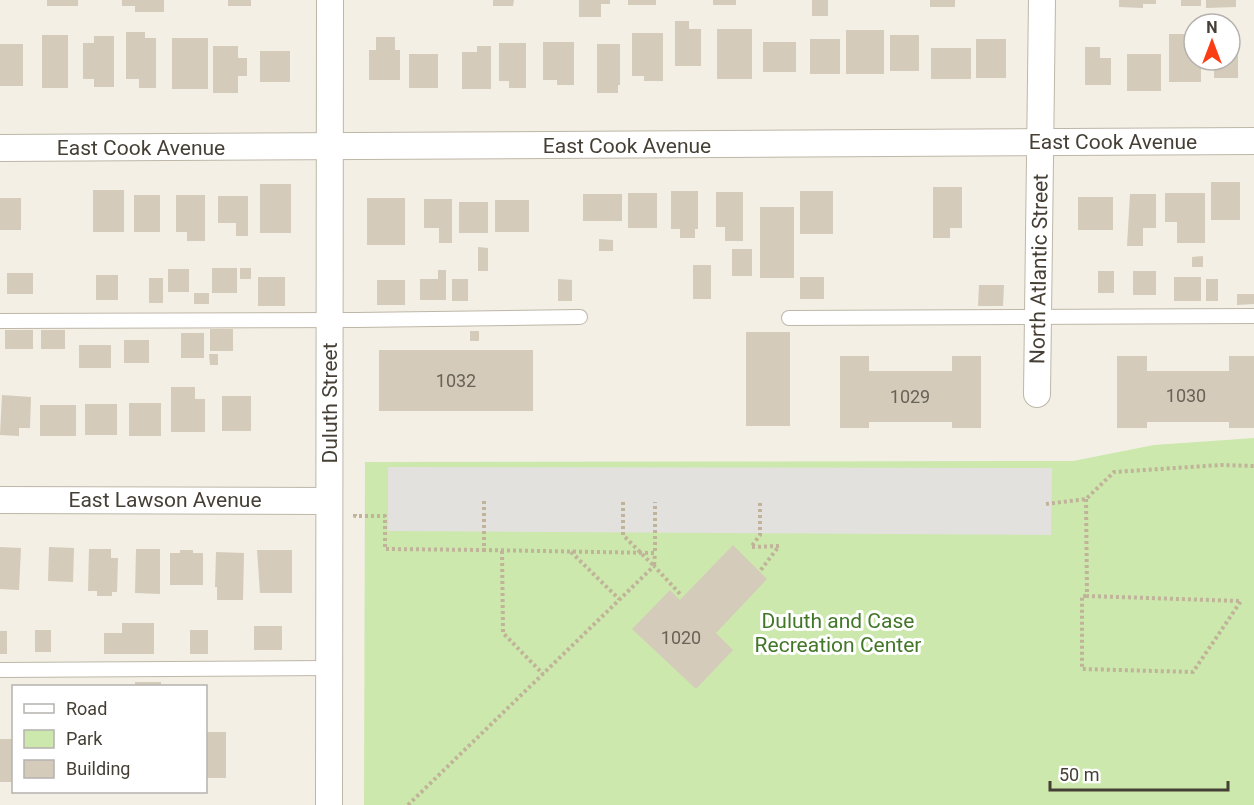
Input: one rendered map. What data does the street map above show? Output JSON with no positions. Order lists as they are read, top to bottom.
{
  "streets": {
    "street": [
      "East Cook Avenue",
      "North Atlantic Street",
      "Duluth Street",
      "East Lawson Avenue"
    ]
  },
  "crossings": [
    ["East Cook Avenue", "North Atlantic Street"],
    ["East Cook Avenue", "Duluth Street"],
    ["Duluth Street", "East Lawson Avenue"]
  ],
  "parks": ["Duluth and Case Recreation Center"],
  "house_numbers": [
    "1032",
    "1030",
    "1029",
    "1020"
  ],
  "legend": ["Road", "Park", "Building"],
  "scale_bar": "50 m",
  "north": "top"
}
